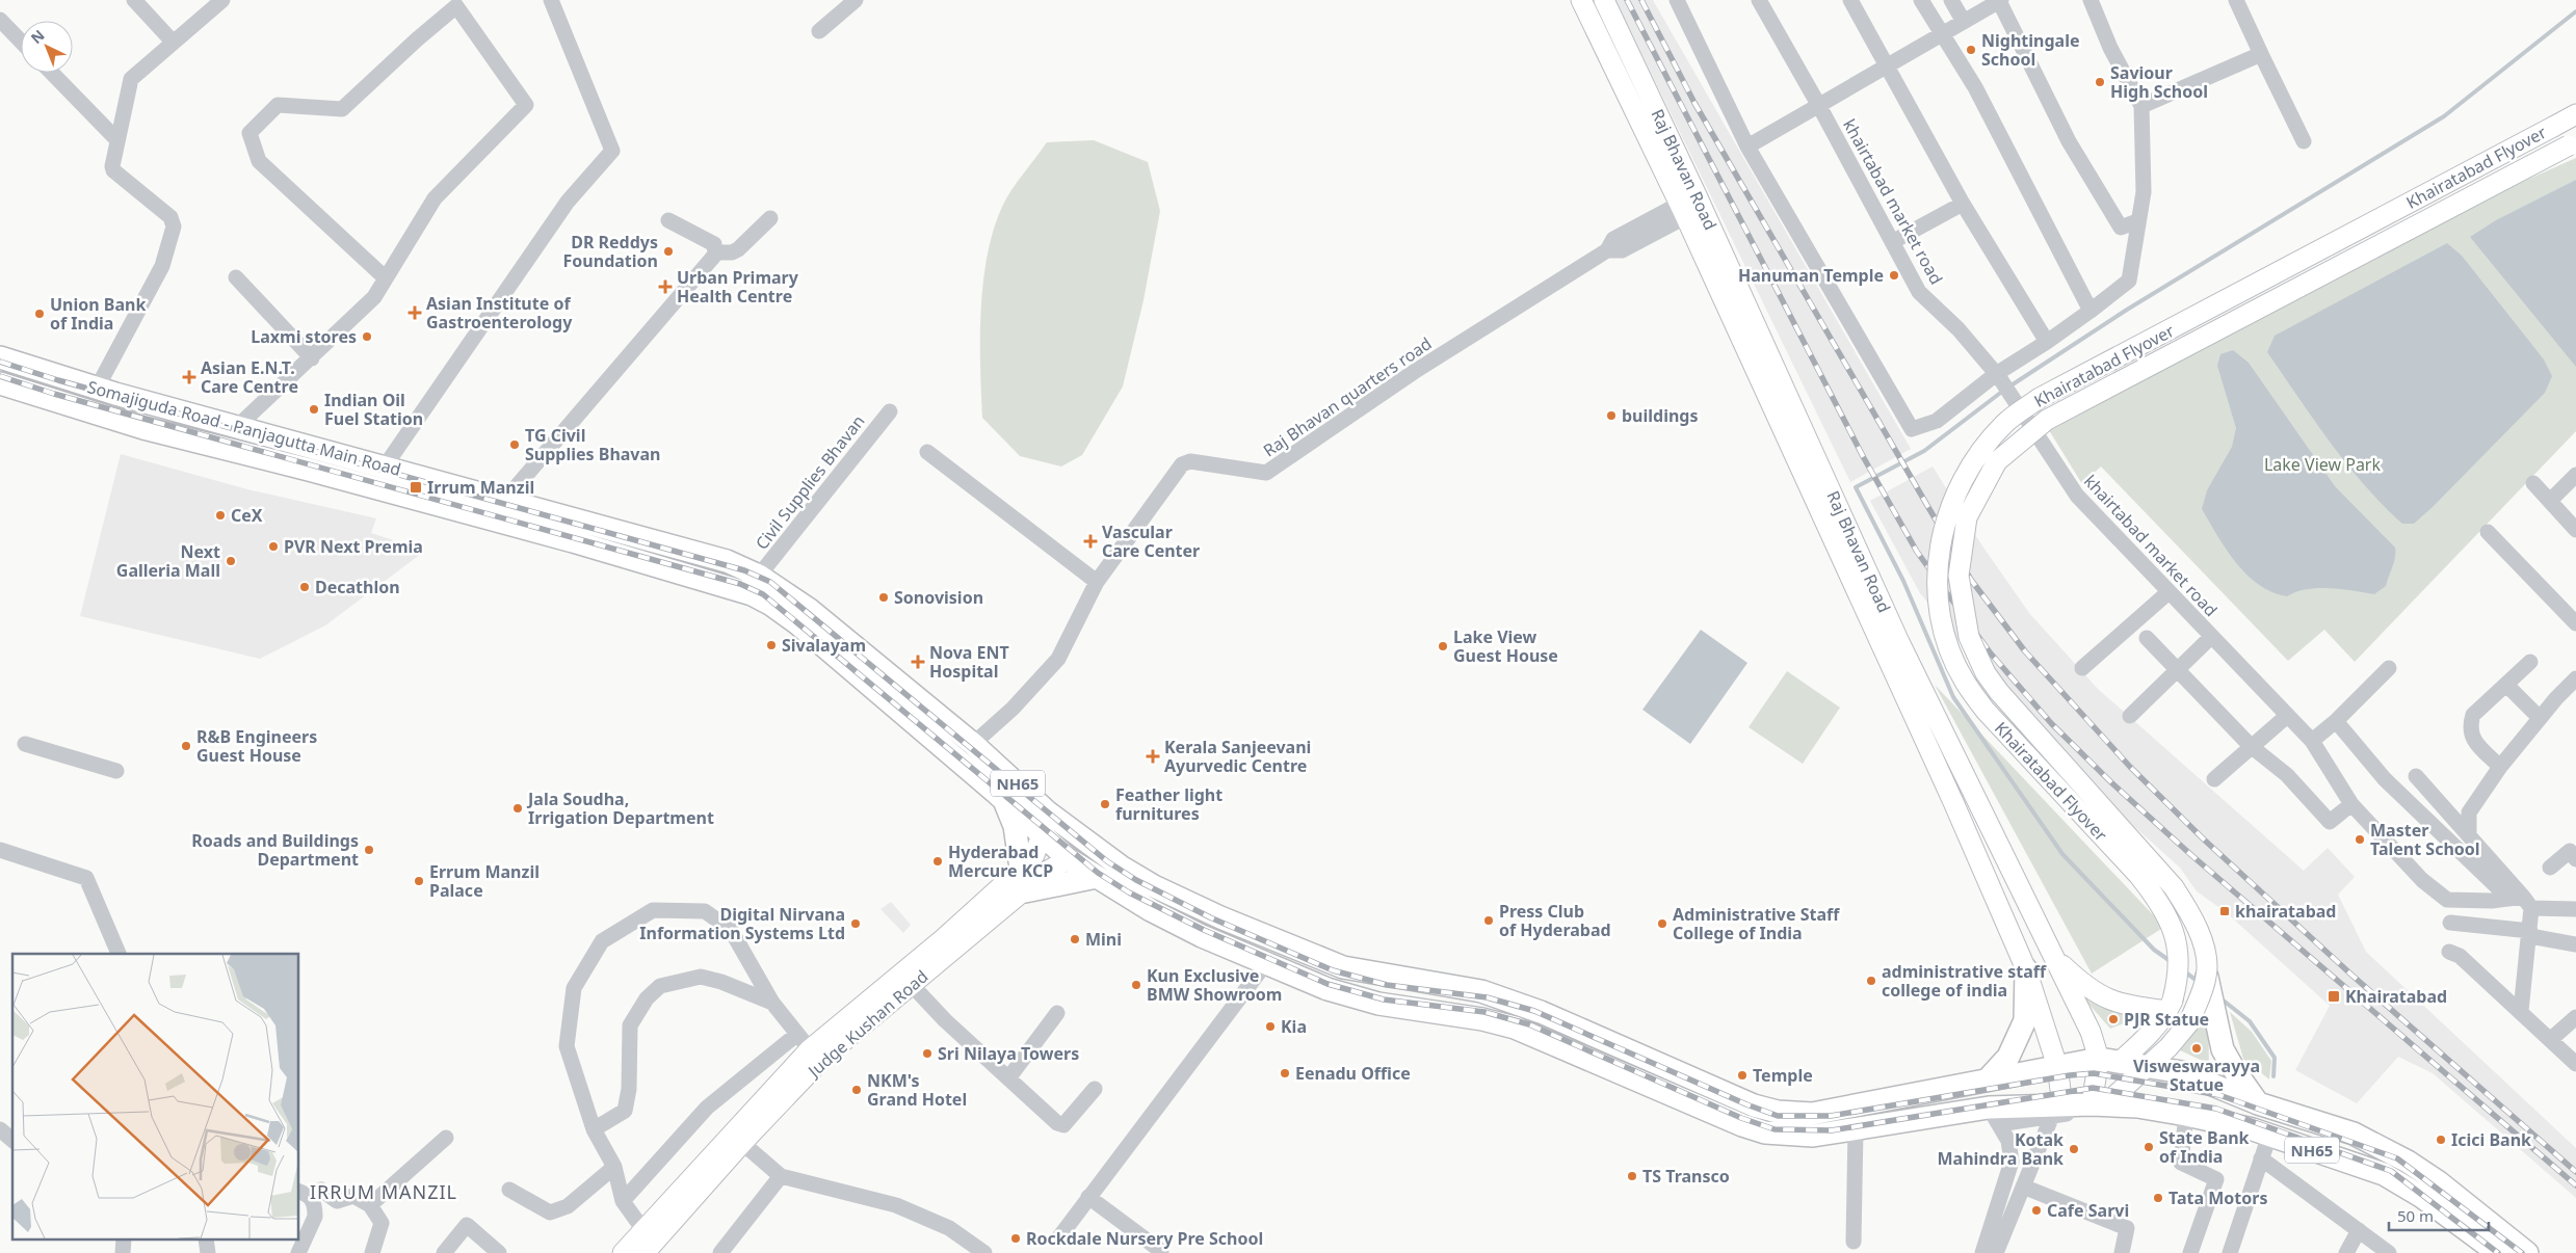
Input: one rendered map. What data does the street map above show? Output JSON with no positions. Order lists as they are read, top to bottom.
{
  "streets": {
    "highway": ["Somajiguda Road - Panjagutta Main Road", "NH65"],
    "main road": ["Khairatabad Flyover", "Raj Bhavan Road", "Judge Kushan Road"],
    "street": ["khairtabad market road", "Raj Bhavan quarters road", "Civil Supplies Bhavan"]
  },
  "crossings": [
    ["Khairatabad Flyover", "Raj Bhavan Road"],
    ["Khairatabad Flyover", "Somajiguda Road - Panjagutta Main Road"],
    ["Khairatabad Flyover", "NH65"],
    ["Raj Bhavan Road", "Raj Bhavan quarters road"],
    ["Raj Bhavan Road", "Somajiguda Road - Panjagutta Main Road"],
    ["Raj Bhavan Road", "NH65"],
    ["Raj Bhavan quarters road", "Somajiguda Road - Panjagutta Main Road"],
    ["Somajiguda Road - Panjagutta Main Road", "Civil Supplies Bhavan"],
    ["Somajiguda Road - Panjagutta Main Road", "NH65"],
    ["Somajiguda Road - Panjagutta Main Road", "Judge Kushan Road"]
  ],
  "districts": ["IRRUM MANZIL"],
  "parks": ["Lake View Park"],
  "places": {
    "other": [
      "Nightingale School",
      "Saviour High School",
      "DR Reddys Foundation",
      "Hanuman Temple",
      "Union Bank of India",
      "Laxmi stores",
      "Indian Oil Fuel Station",
      "buildings",
      "TG Civil Supplies Bhavan",
      "CeX",
      "PVR Next Premia",
      "Next Galleria Mall",
      "Decathlon",
      "Sonovision",
      "Sivalayam",
      "Lake View Guest House",
      "R&B Engineers Guest House",
      "Feather light furnitures",
      "Jala Soudha, Irrigation Department",
      "Master Talent School",
      "Roads and Buildings Department",
      "Hyderabad Mercure KCP",
      "Errum Manzil Palace",
      "Press Club of Hyderabad",
      "Digital Nirvana Information Systems Ltd",
      "Administrative Staff College of India",
      "Mini",
      "administrative staff college of india",
      "Kun Exclusive BMW Showroom",
      "PJR Statue",
      "Kia",
      "Visweswarayya Statue",
      "Sri Nilaya Towers",
      "Eenadu Office",
      "Temple",
      "NKM's Grand Hotel",
      "Icici Bank",
      "State Bank of India",
      "Kotak Mahindra Bank",
      "TS Transco",
      "Tata Motors",
      "Cafe Sarvi",
      "Rockdale Nursery Pre School"
    ],
    "health": [
      "Urban Primary Health Centre",
      "Asian Institute of Gastroenterology",
      "Asian E.N.T. Care Centre",
      "Vascular Care Center",
      "Nova ENT Hospital",
      "Kerala Sanjeevani Ayurvedic Centre"
    ],
    "transit": ["Irrum Manzil", "khairatabad", "Khairatabad"]
  },
  "scale_bar": "50 m",
  "north": "top left"
}
